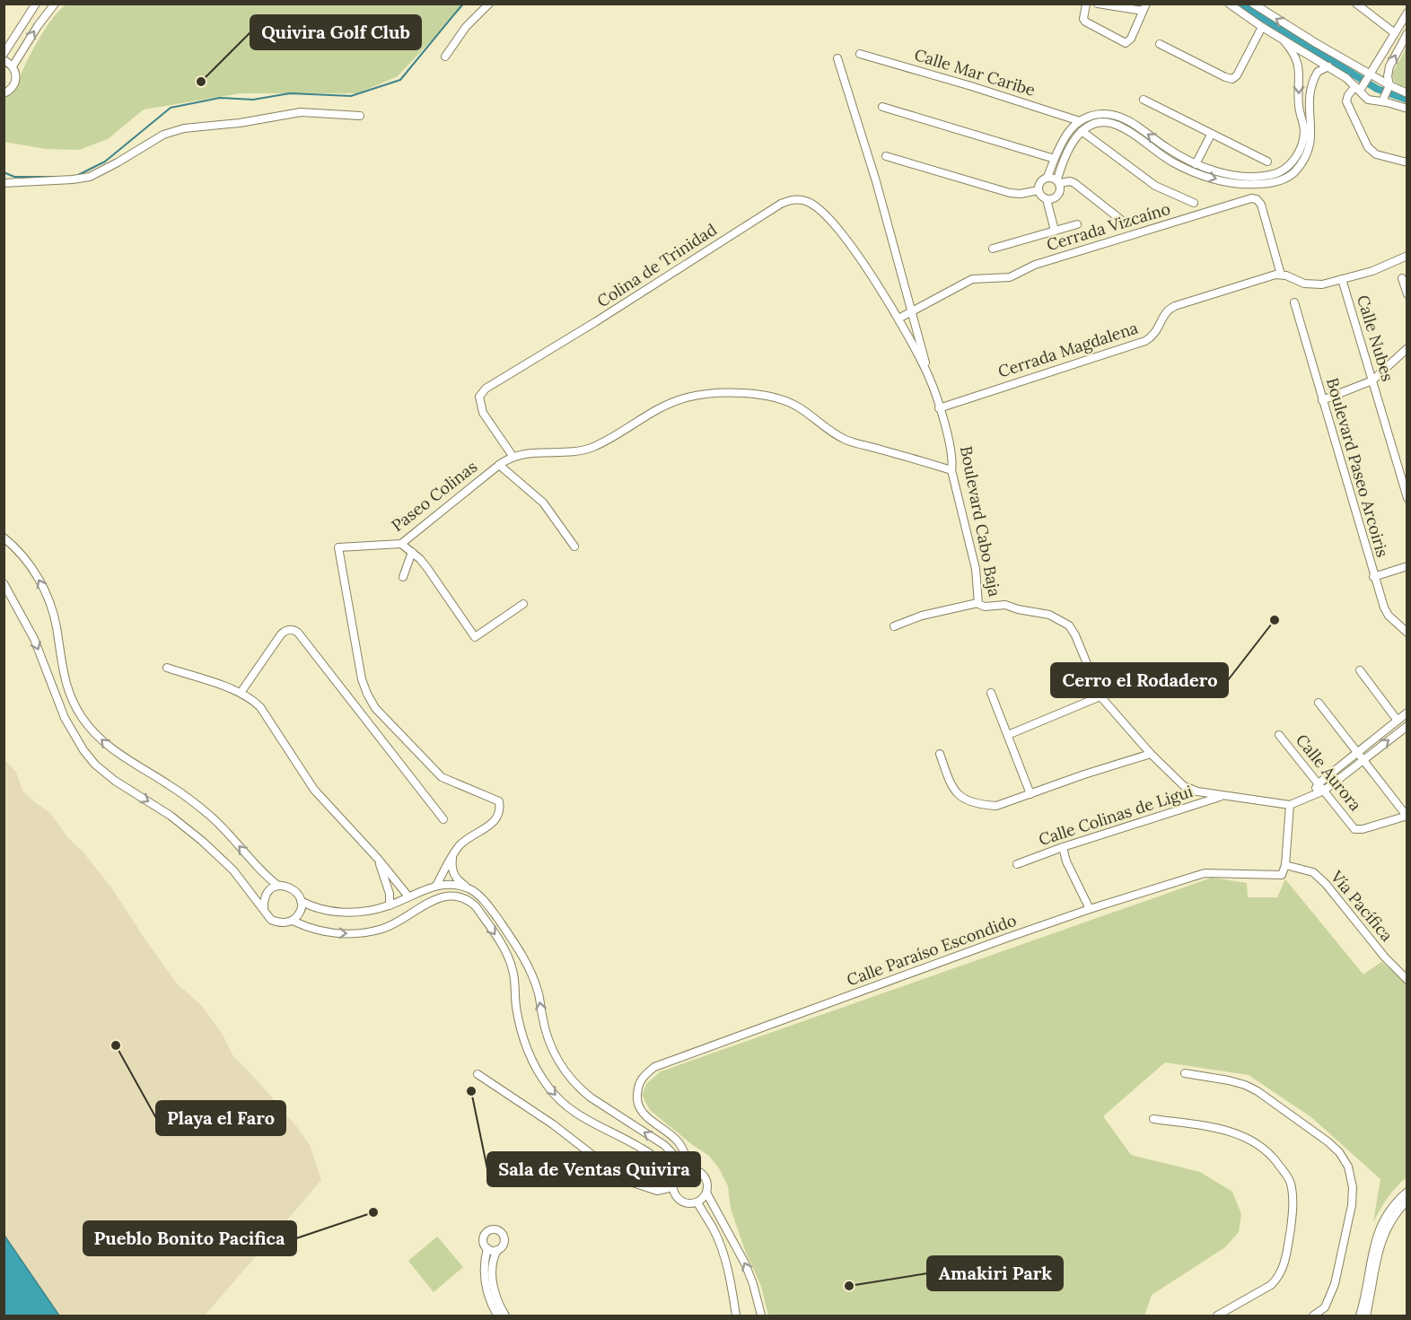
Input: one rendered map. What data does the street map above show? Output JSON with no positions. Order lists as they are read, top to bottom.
{
  "streets": {
    "street": [
      "Calle Mar Caribe",
      "Cerrada Vizcaíno",
      "Colina de Trinidad",
      "Calle Nubes",
      "Cerrada Magdalena",
      "Boulevard Paseo Arcoiris",
      "Paseo Colinas",
      "Boulevard Cabo Baja",
      "Calle Aurora",
      "Calle Colinas de Ligui",
      "Vía Pacífica",
      "Calle Paraíso Escondido"
    ]
  },
  "crossings": [
    ["Cerrada Vizcaíno", "Cerrada Magdalena"],
    ["Cerrada Vizcaíno", "Boulevard Cabo Baja"],
    ["Colina de Trinidad", "Paseo Colinas"],
    ["Colina de Trinidad", "Boulevard Cabo Baja"],
    ["Cerrada Magdalena", "Boulevard Cabo Baja"],
    ["Paseo Colinas", "Boulevard Cabo Baja"],
    ["Boulevard Cabo Baja", "Calle Colinas de Ligui"],
    ["Vía Pacífica", "Calle Paraíso Escondido"]
  ],
  "places": [
    "Quivira Golf Club",
    "Cerro el Rodadero",
    "Playa el Faro",
    "Sala de Ventas Quivira",
    "Pueblo Bonito Pacifica",
    "Amakiri Park"
  ]
}
